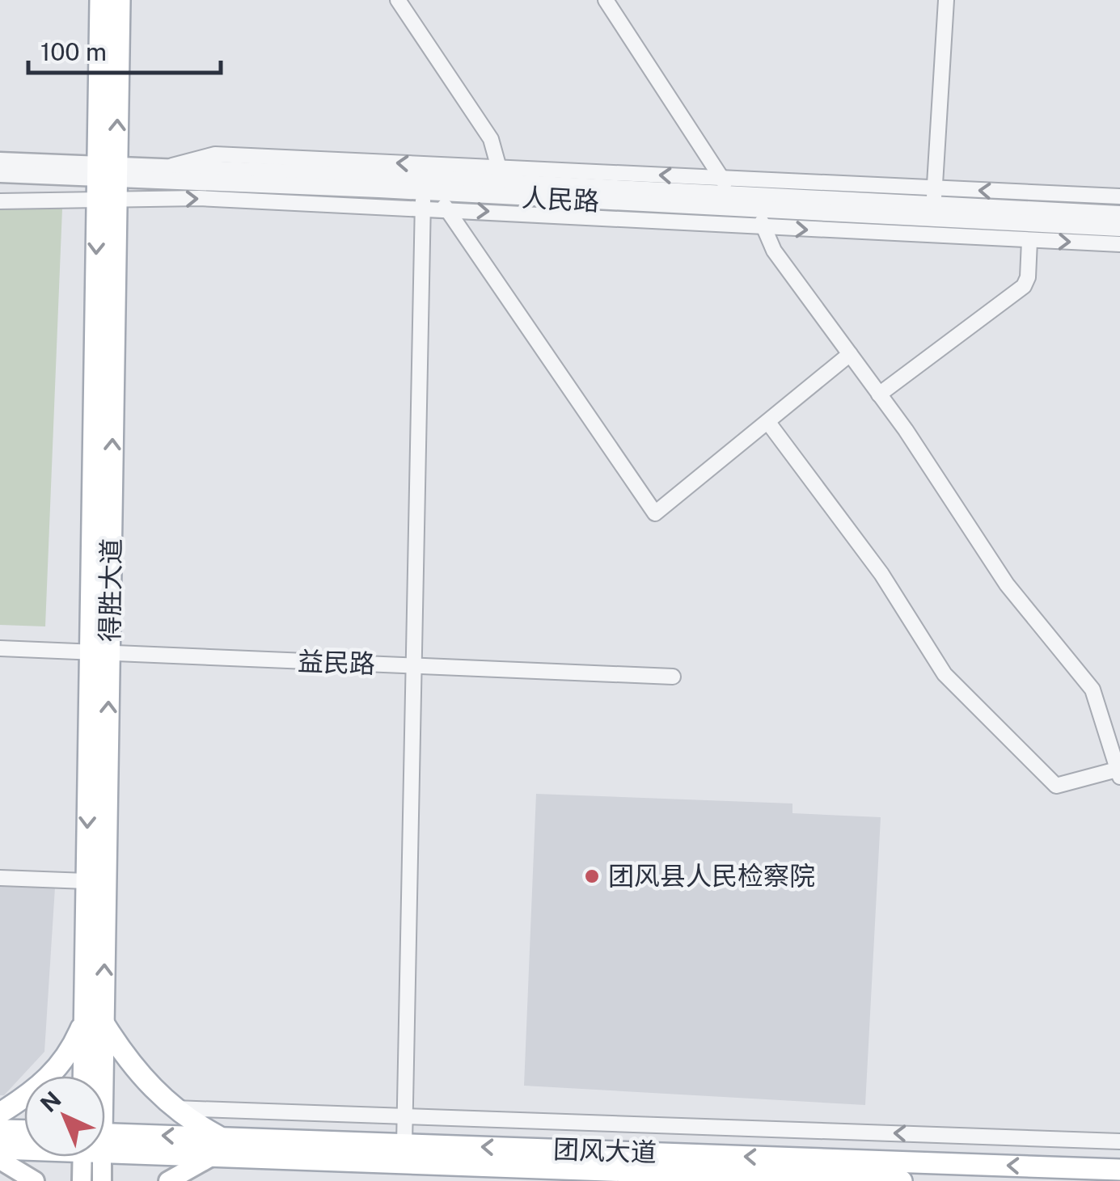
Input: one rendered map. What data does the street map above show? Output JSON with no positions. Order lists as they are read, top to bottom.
{
  "streets": {
    "main road": ["得胜大道", "团风大道"],
    "street": ["人民路", "益民路"]
  },
  "crossings": [
    ["人民路", "得胜大道"],
    ["得胜大道", "益民路"]
  ],
  "places": ["团风县人民检察院"],
  "scale_bar": "100 m",
  "north": "top left"
}
